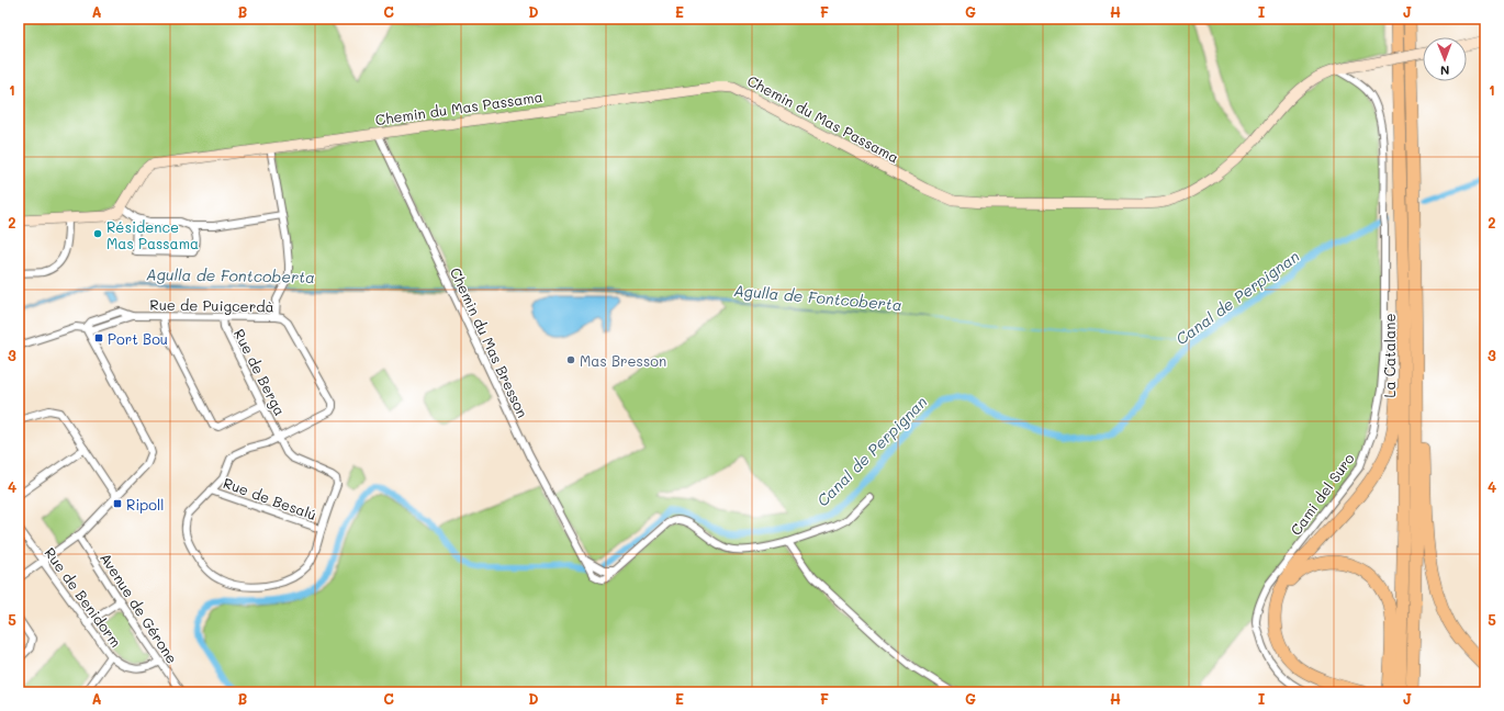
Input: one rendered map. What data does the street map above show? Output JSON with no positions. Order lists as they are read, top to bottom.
{
  "streets": {
    "highway": ["La Catalane"],
    "street": [
      "Chemin du Mas Passama",
      "Rue de Puigcerdà",
      "Chemin du Mas Bresson",
      "Rue de Berga",
      "Cami del Suro",
      "Rue de Besalú",
      "Rue de Benidorm",
      "Avenue de Gérone"
    ]
  },
  "crossings": [
    ["Chemin du Mas Passama", "Chemin du Mas Bresson"],
    ["Chemin du Mas Passama", "Cami del Suro"],
    ["Rue de Puigcerdà", "Rue de Berga"],
    ["Rue de Puigcerdà", "Rue de Besalú"],
    ["Rue de Berga", "Rue de Besalú"],
    ["Rue de Benidorm", "Avenue de Gérone"]
  ],
  "water": ["Agulla de Fontcoberta", "Canal de Perpignan"],
  "places": {
    "other": ["Résidence Mas Passama", "Mas Bresson"],
    "transit": ["Port Bou", "Ripoll"]
  },
  "north": "bottom",
  "grid": {
    "columns": [
      "A",
      "B",
      "C",
      "D",
      "E",
      "F",
      "G",
      "H",
      "I",
      "J"
    ],
    "rows": [
      "1",
      "2",
      "3",
      "4",
      "5"
    ]
  }
}
